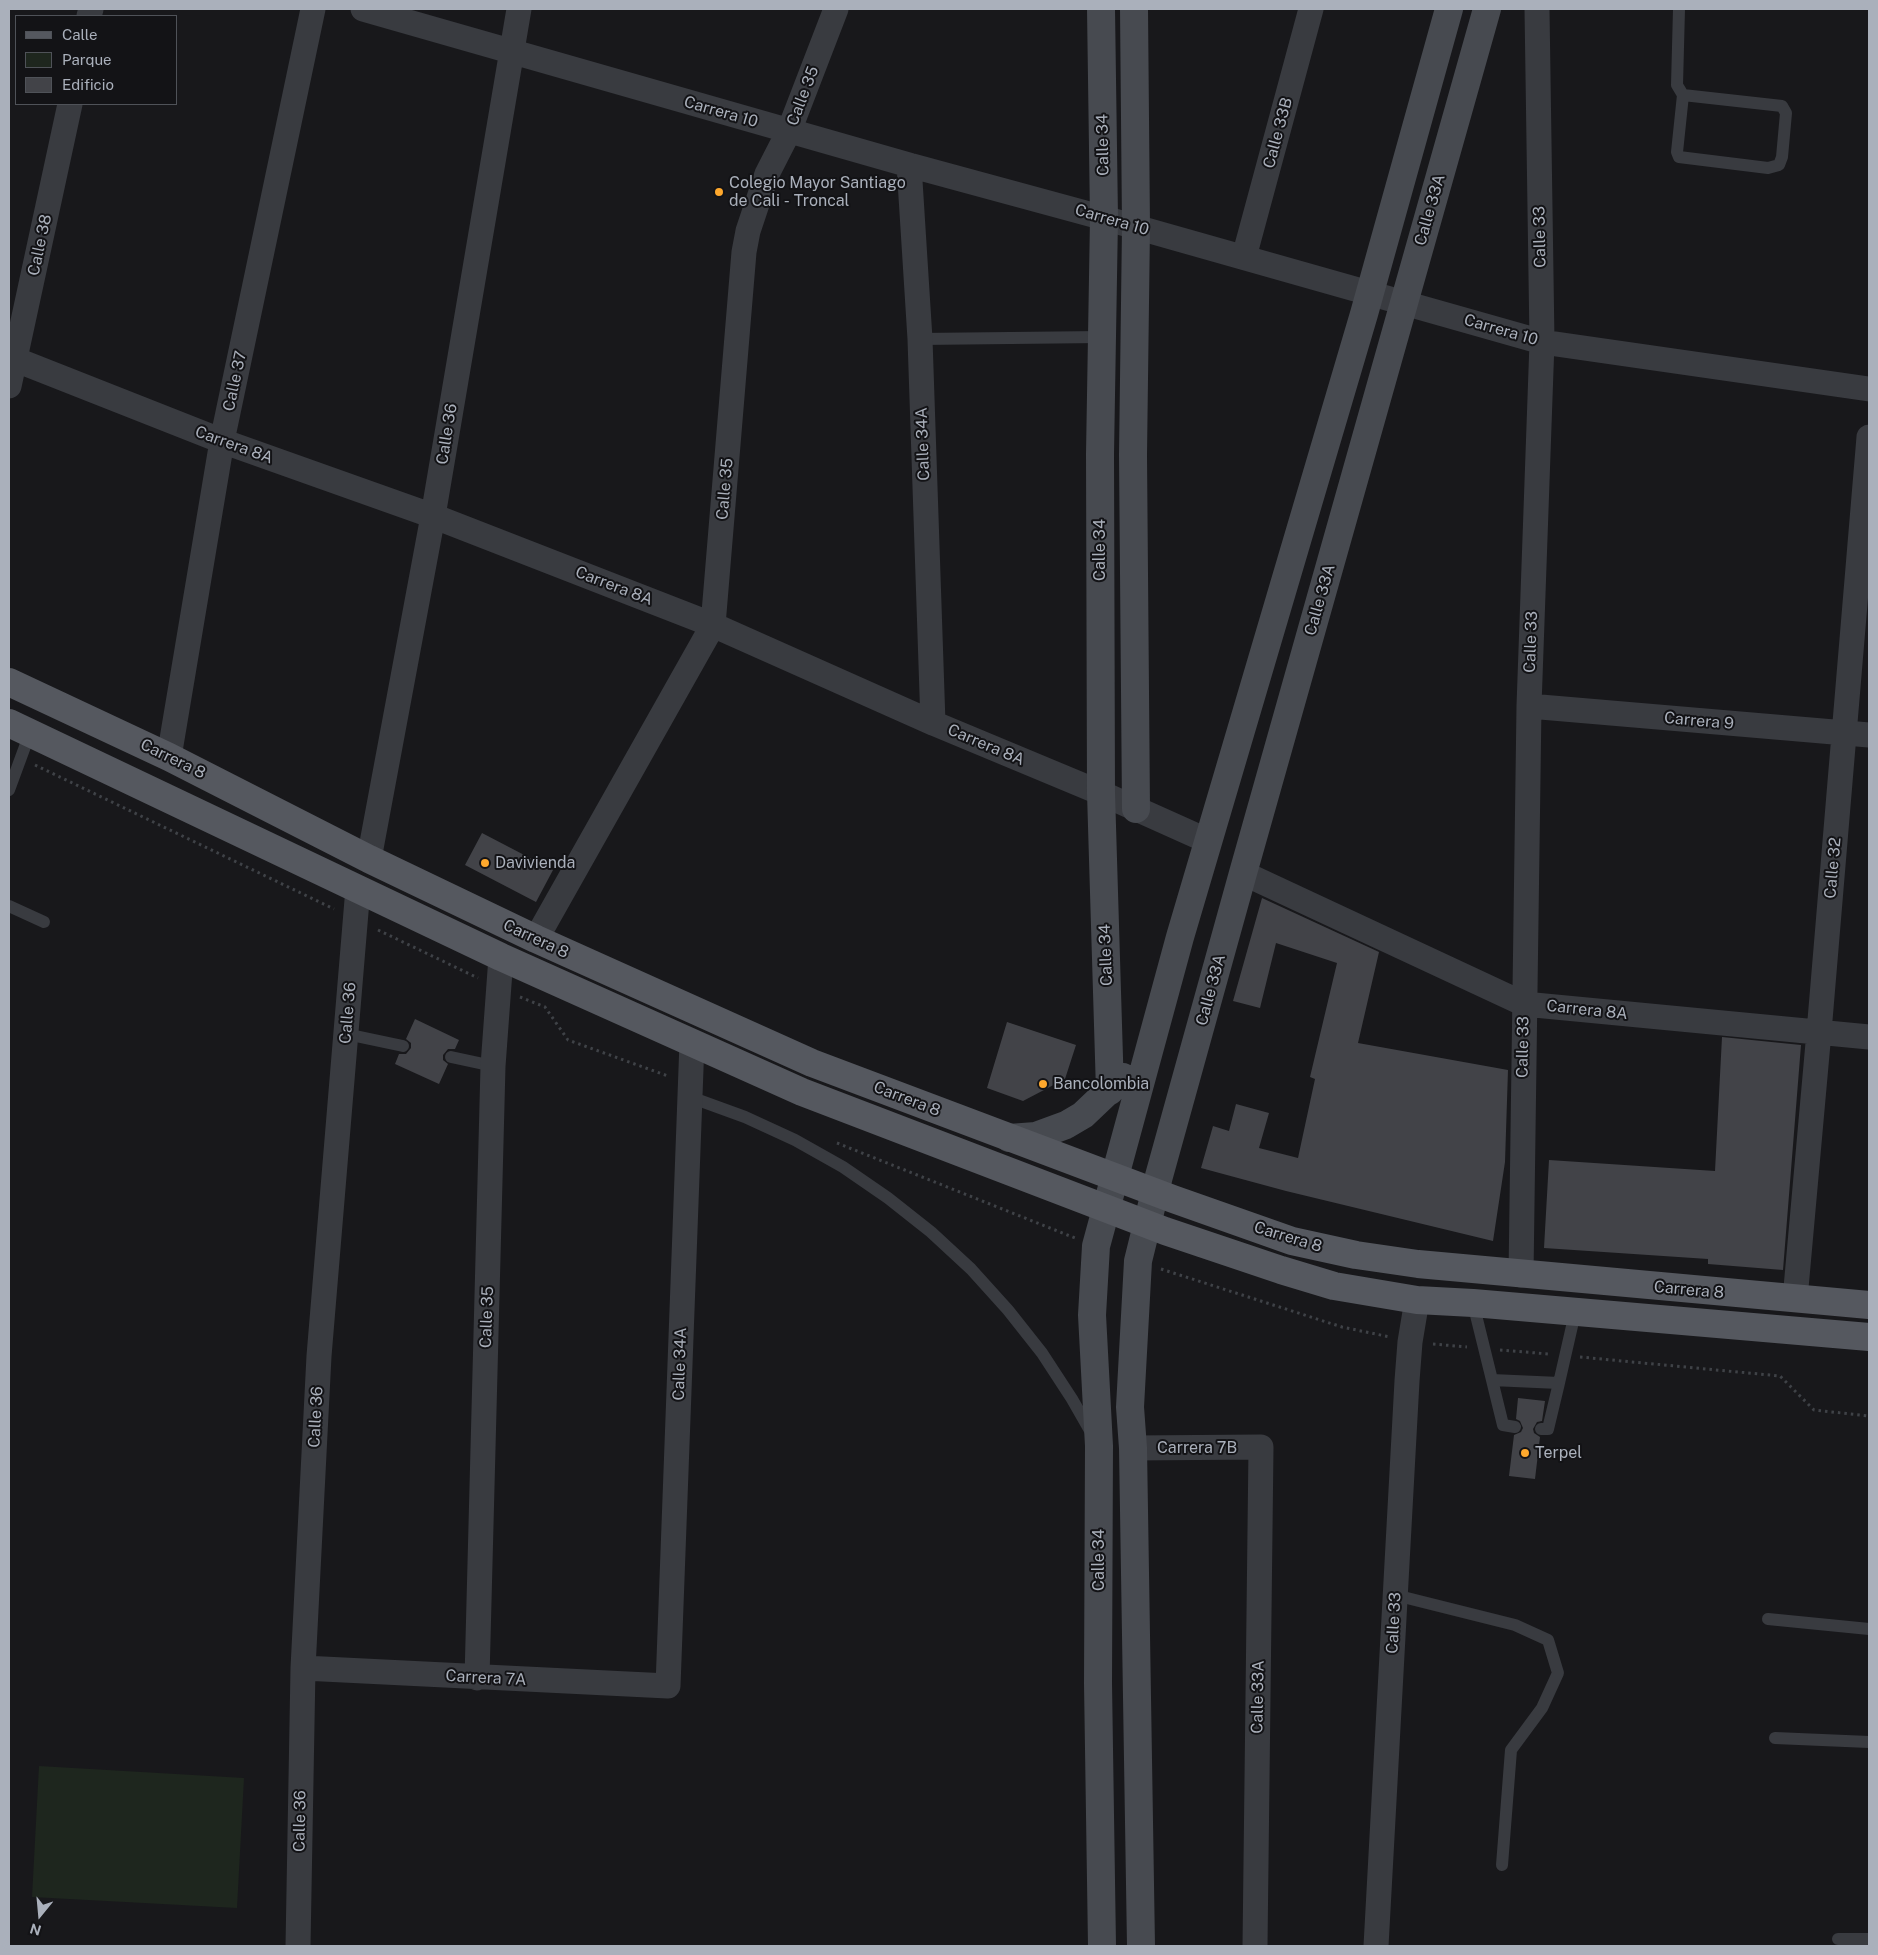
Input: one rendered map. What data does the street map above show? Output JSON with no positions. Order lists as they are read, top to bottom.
{
  "streets": {
    "main road": ["Calle 34", "Calle 33A", "Carrera 8"],
    "street": [
      "Calle 35",
      "Carrera 10",
      "Calle 33B",
      "Calle 33",
      "Calle 38",
      "Calle 37",
      "Calle 36",
      "Calle 34A",
      "Carrera 8A",
      "Carrera 9",
      "Calle 32",
      "Carrera 7B",
      "Carrera 7A"
    ]
  },
  "crossings": [
    ["Calle 35", "Carrera 10"],
    ["Calle 35", "Carrera 8A"],
    ["Calle 35", "Carrera 8"],
    ["Calle 35", "Carrera 7A"],
    ["Carrera 10", "Calle 33B"],
    ["Carrera 10", "Calle 34"],
    ["Carrera 10", "Calle 33A"],
    ["Carrera 10", "Calle 33"],
    ["Carrera 10", "Calle 36"],
    ["Carrera 10", "Calle 34A"],
    ["Calle 34", "Carrera 8A"],
    ["Calle 34", "Carrera 8"],
    ["Calle 33A", "Carrera 8A"],
    ["Calle 33A", "Carrera 8"],
    ["Calle 33A", "Carrera 7B"],
    ["Calle 33", "Carrera 8A"],
    ["Calle 33", "Carrera 9"],
    ["Calle 33", "Carrera 8"],
    ["Calle 38", "Carrera 8A"],
    ["Calle 37", "Carrera 8A"],
    ["Calle 37", "Carrera 8"],
    ["Calle 36", "Carrera 8A"],
    ["Calle 36", "Carrera 8"],
    ["Calle 36", "Carrera 7A"],
    ["Calle 34A", "Carrera 8A"],
    ["Calle 34A", "Carrera 8"],
    ["Calle 34A", "Carrera 7A"],
    ["Carrera 8A", "Calle 32"],
    ["Carrera 9", "Calle 32"],
    ["Carrera 8", "Calle 32"]
  ],
  "places": [
    "Colegio Mayor Santiago de Cali - Troncal",
    "Davivienda",
    "Bancolombia",
    "Terpel"
  ],
  "legend": ["Calle", "Parque", "Edificio"],
  "north": "bottom"
}
